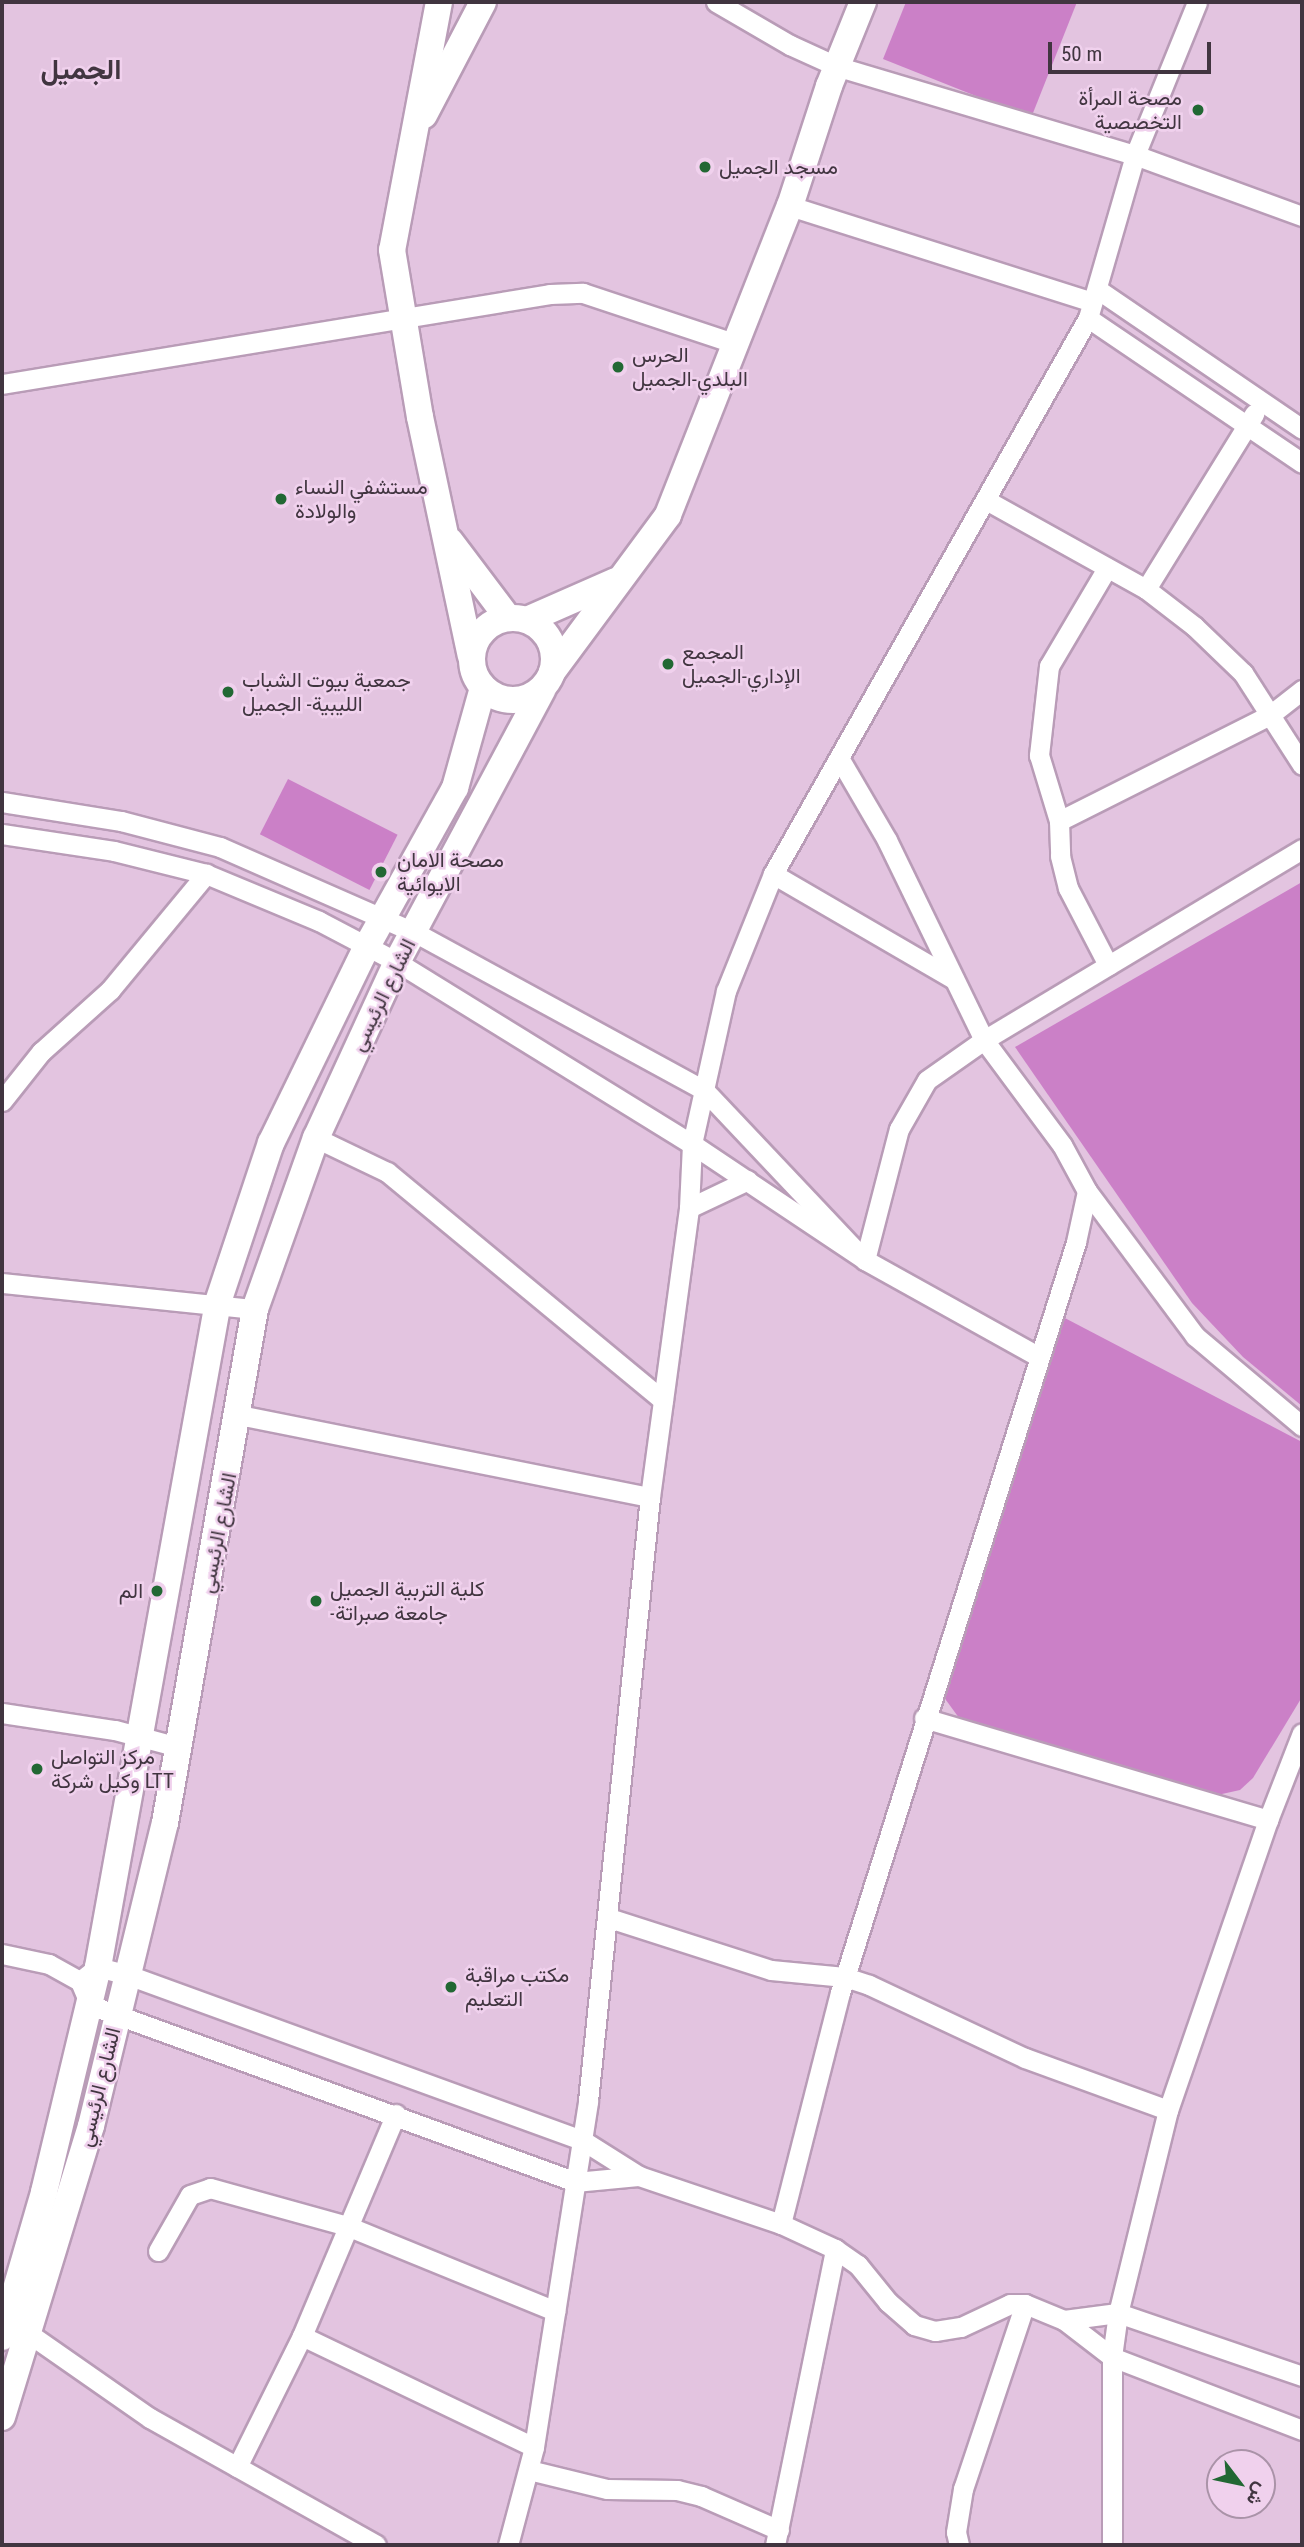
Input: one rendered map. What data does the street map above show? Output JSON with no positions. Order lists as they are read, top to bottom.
{
  "streets": {
    "street": ["الشارع الرئيسي"]
  },
  "districts": ["الجميل"],
  "places": [
    "مصحة المرأة التخصصية",
    "مسجد الجميل",
    "الحرس البلدي-الجميل",
    "مستشفي النساء والولادة",
    "المجمع الإداري-الجميل",
    "جمعية بيوت الشباب الليبية- الجميل",
    "مصحة الامان الايوائية",
    "الم",
    "كلية التربية الجميل -جامعة صبراتة",
    "مركز التواصل وكيل شركة LTT",
    "مكتب مراقبة التعليم"
  ],
  "scale_bar": "50 m",
  "north": "bottom right"
}
